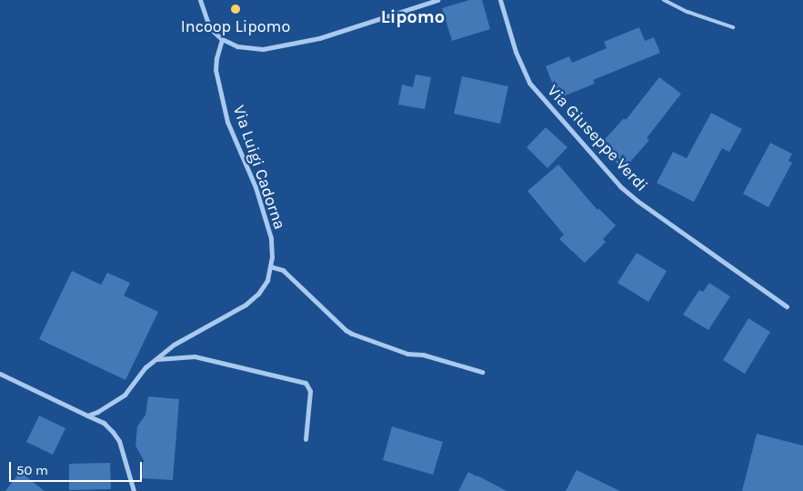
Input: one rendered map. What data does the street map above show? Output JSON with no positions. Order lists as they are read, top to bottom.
{
  "streets": {
    "street": ["Via Giuseppe Verdi", "Via Luigi Cadorna"]
  },
  "districts": ["Lipomo"],
  "places": ["Incoop Lipomo"],
  "scale_bar": "50 m"
}
